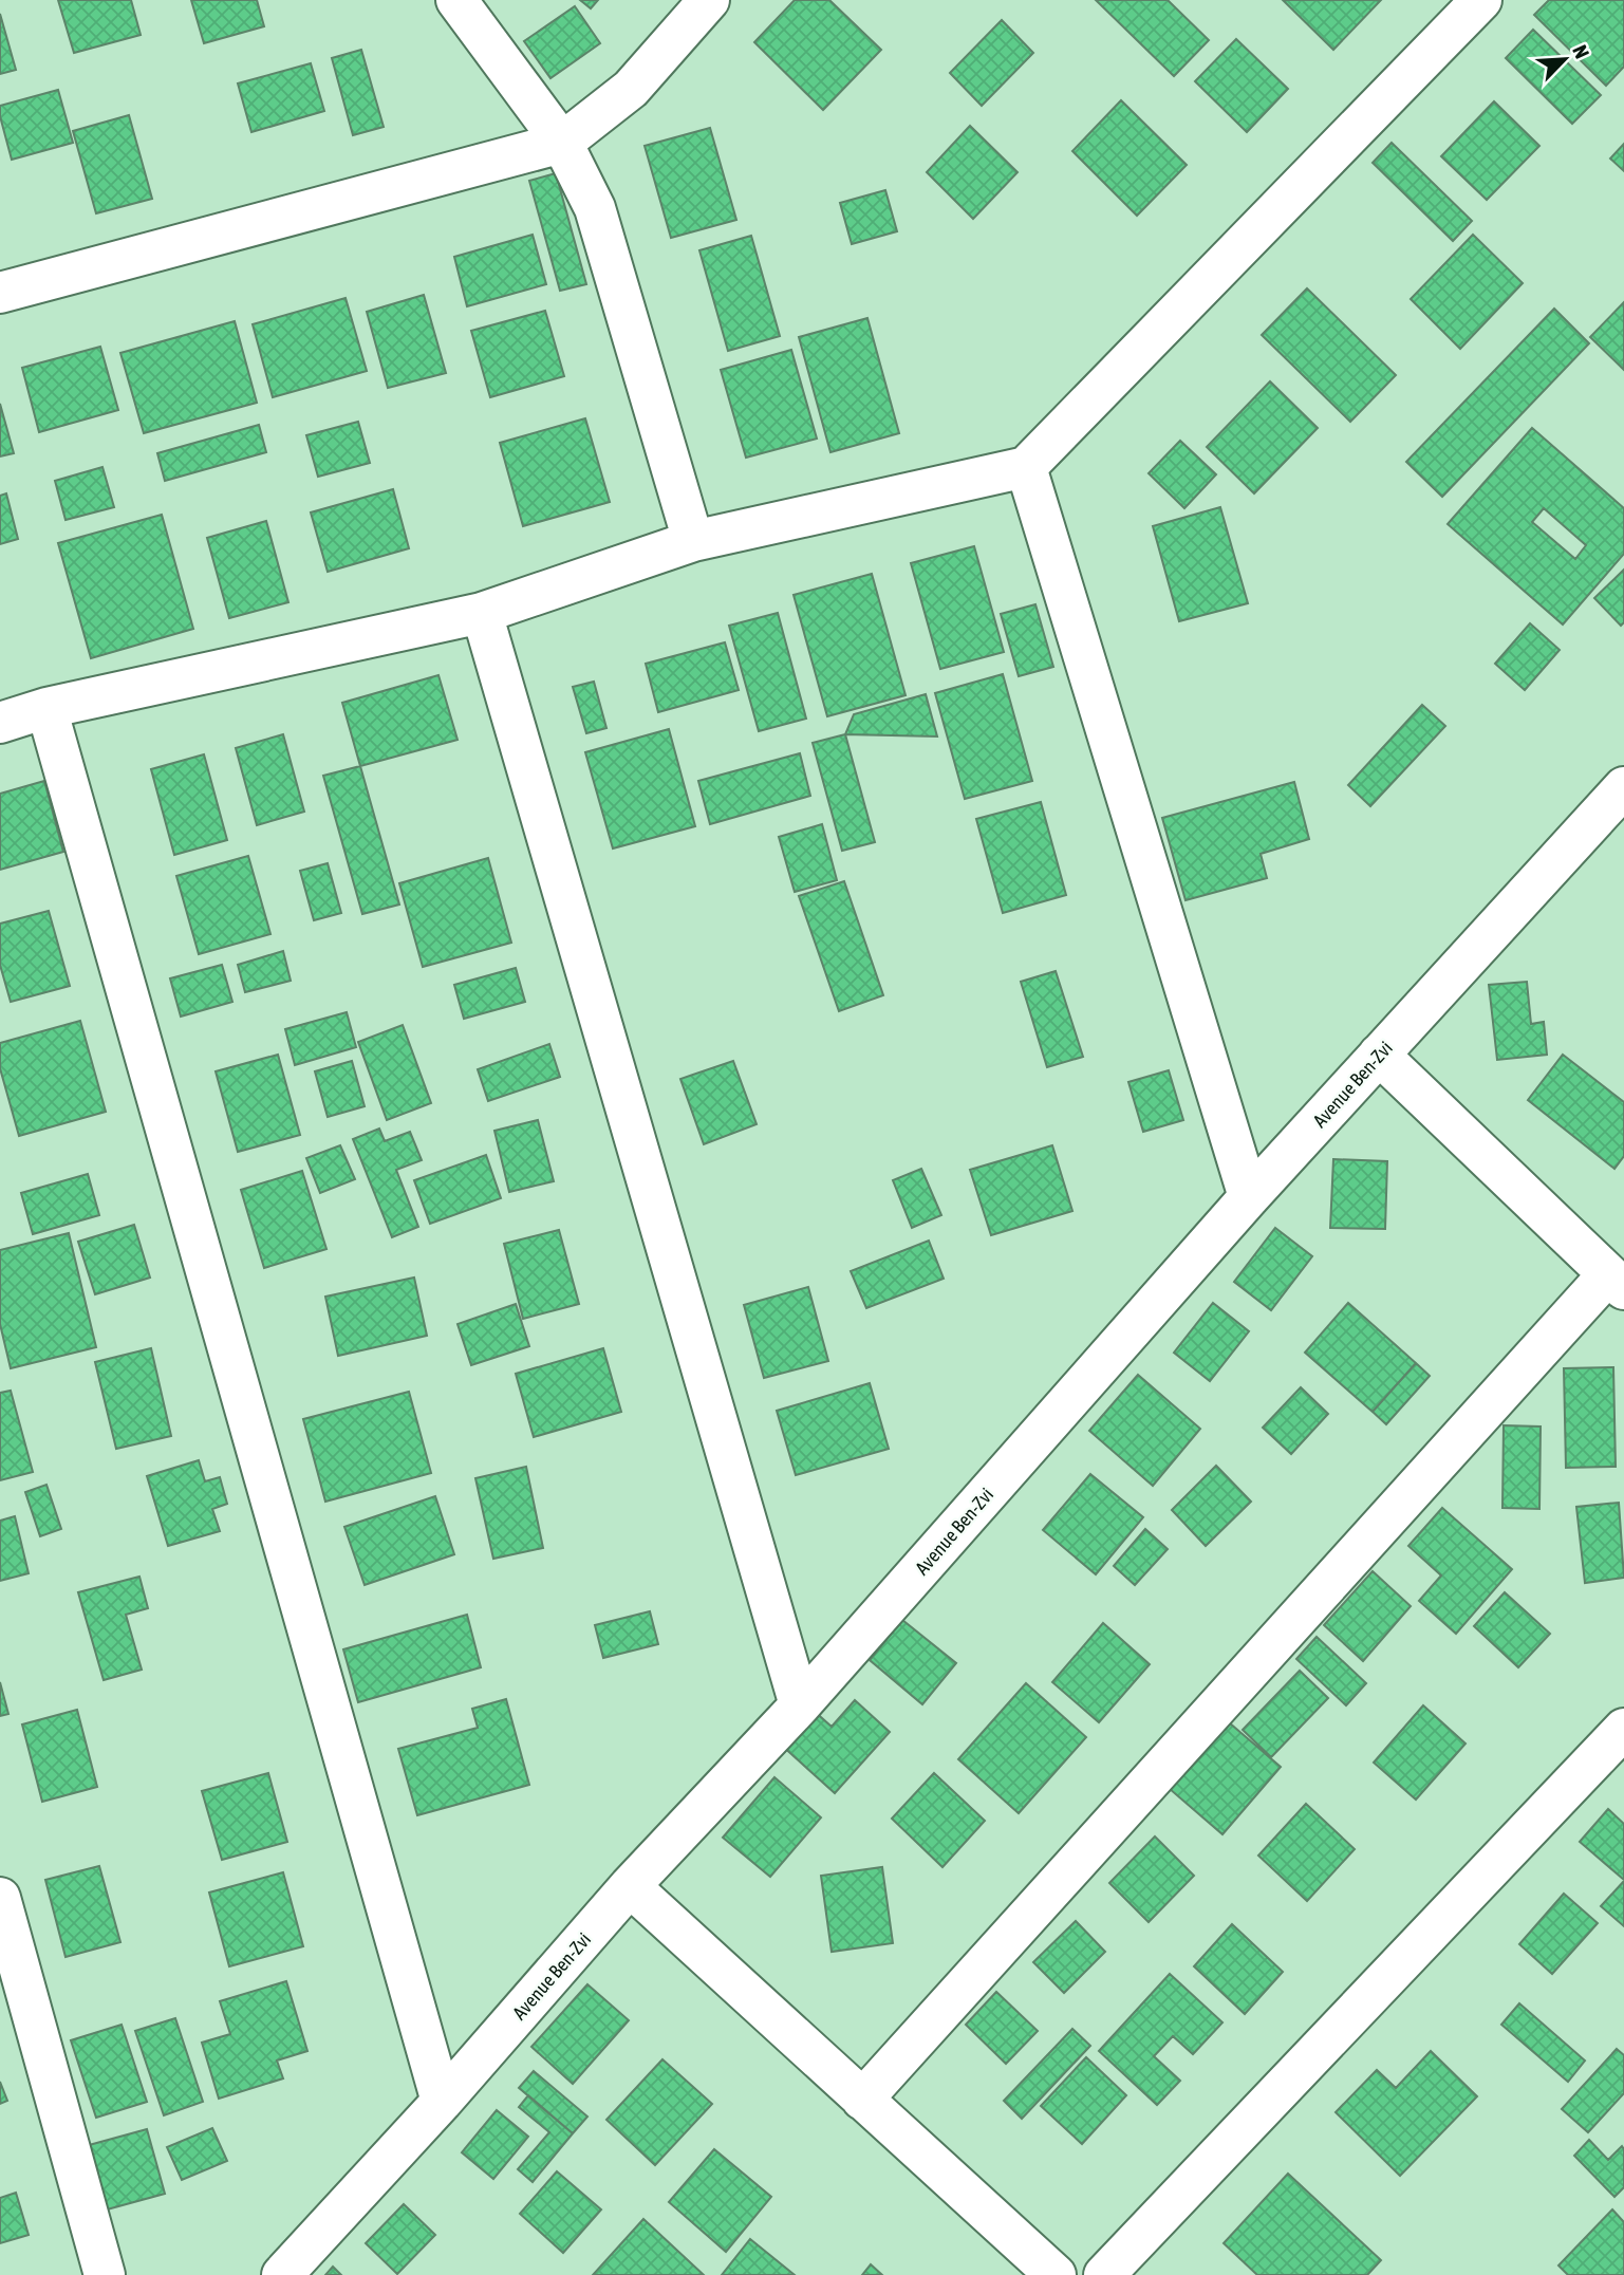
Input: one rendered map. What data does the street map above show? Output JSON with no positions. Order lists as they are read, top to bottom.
{
  "streets": {
    "street": ["Avenue Ben-Zvi"]
  },
  "north": "top right"
}
